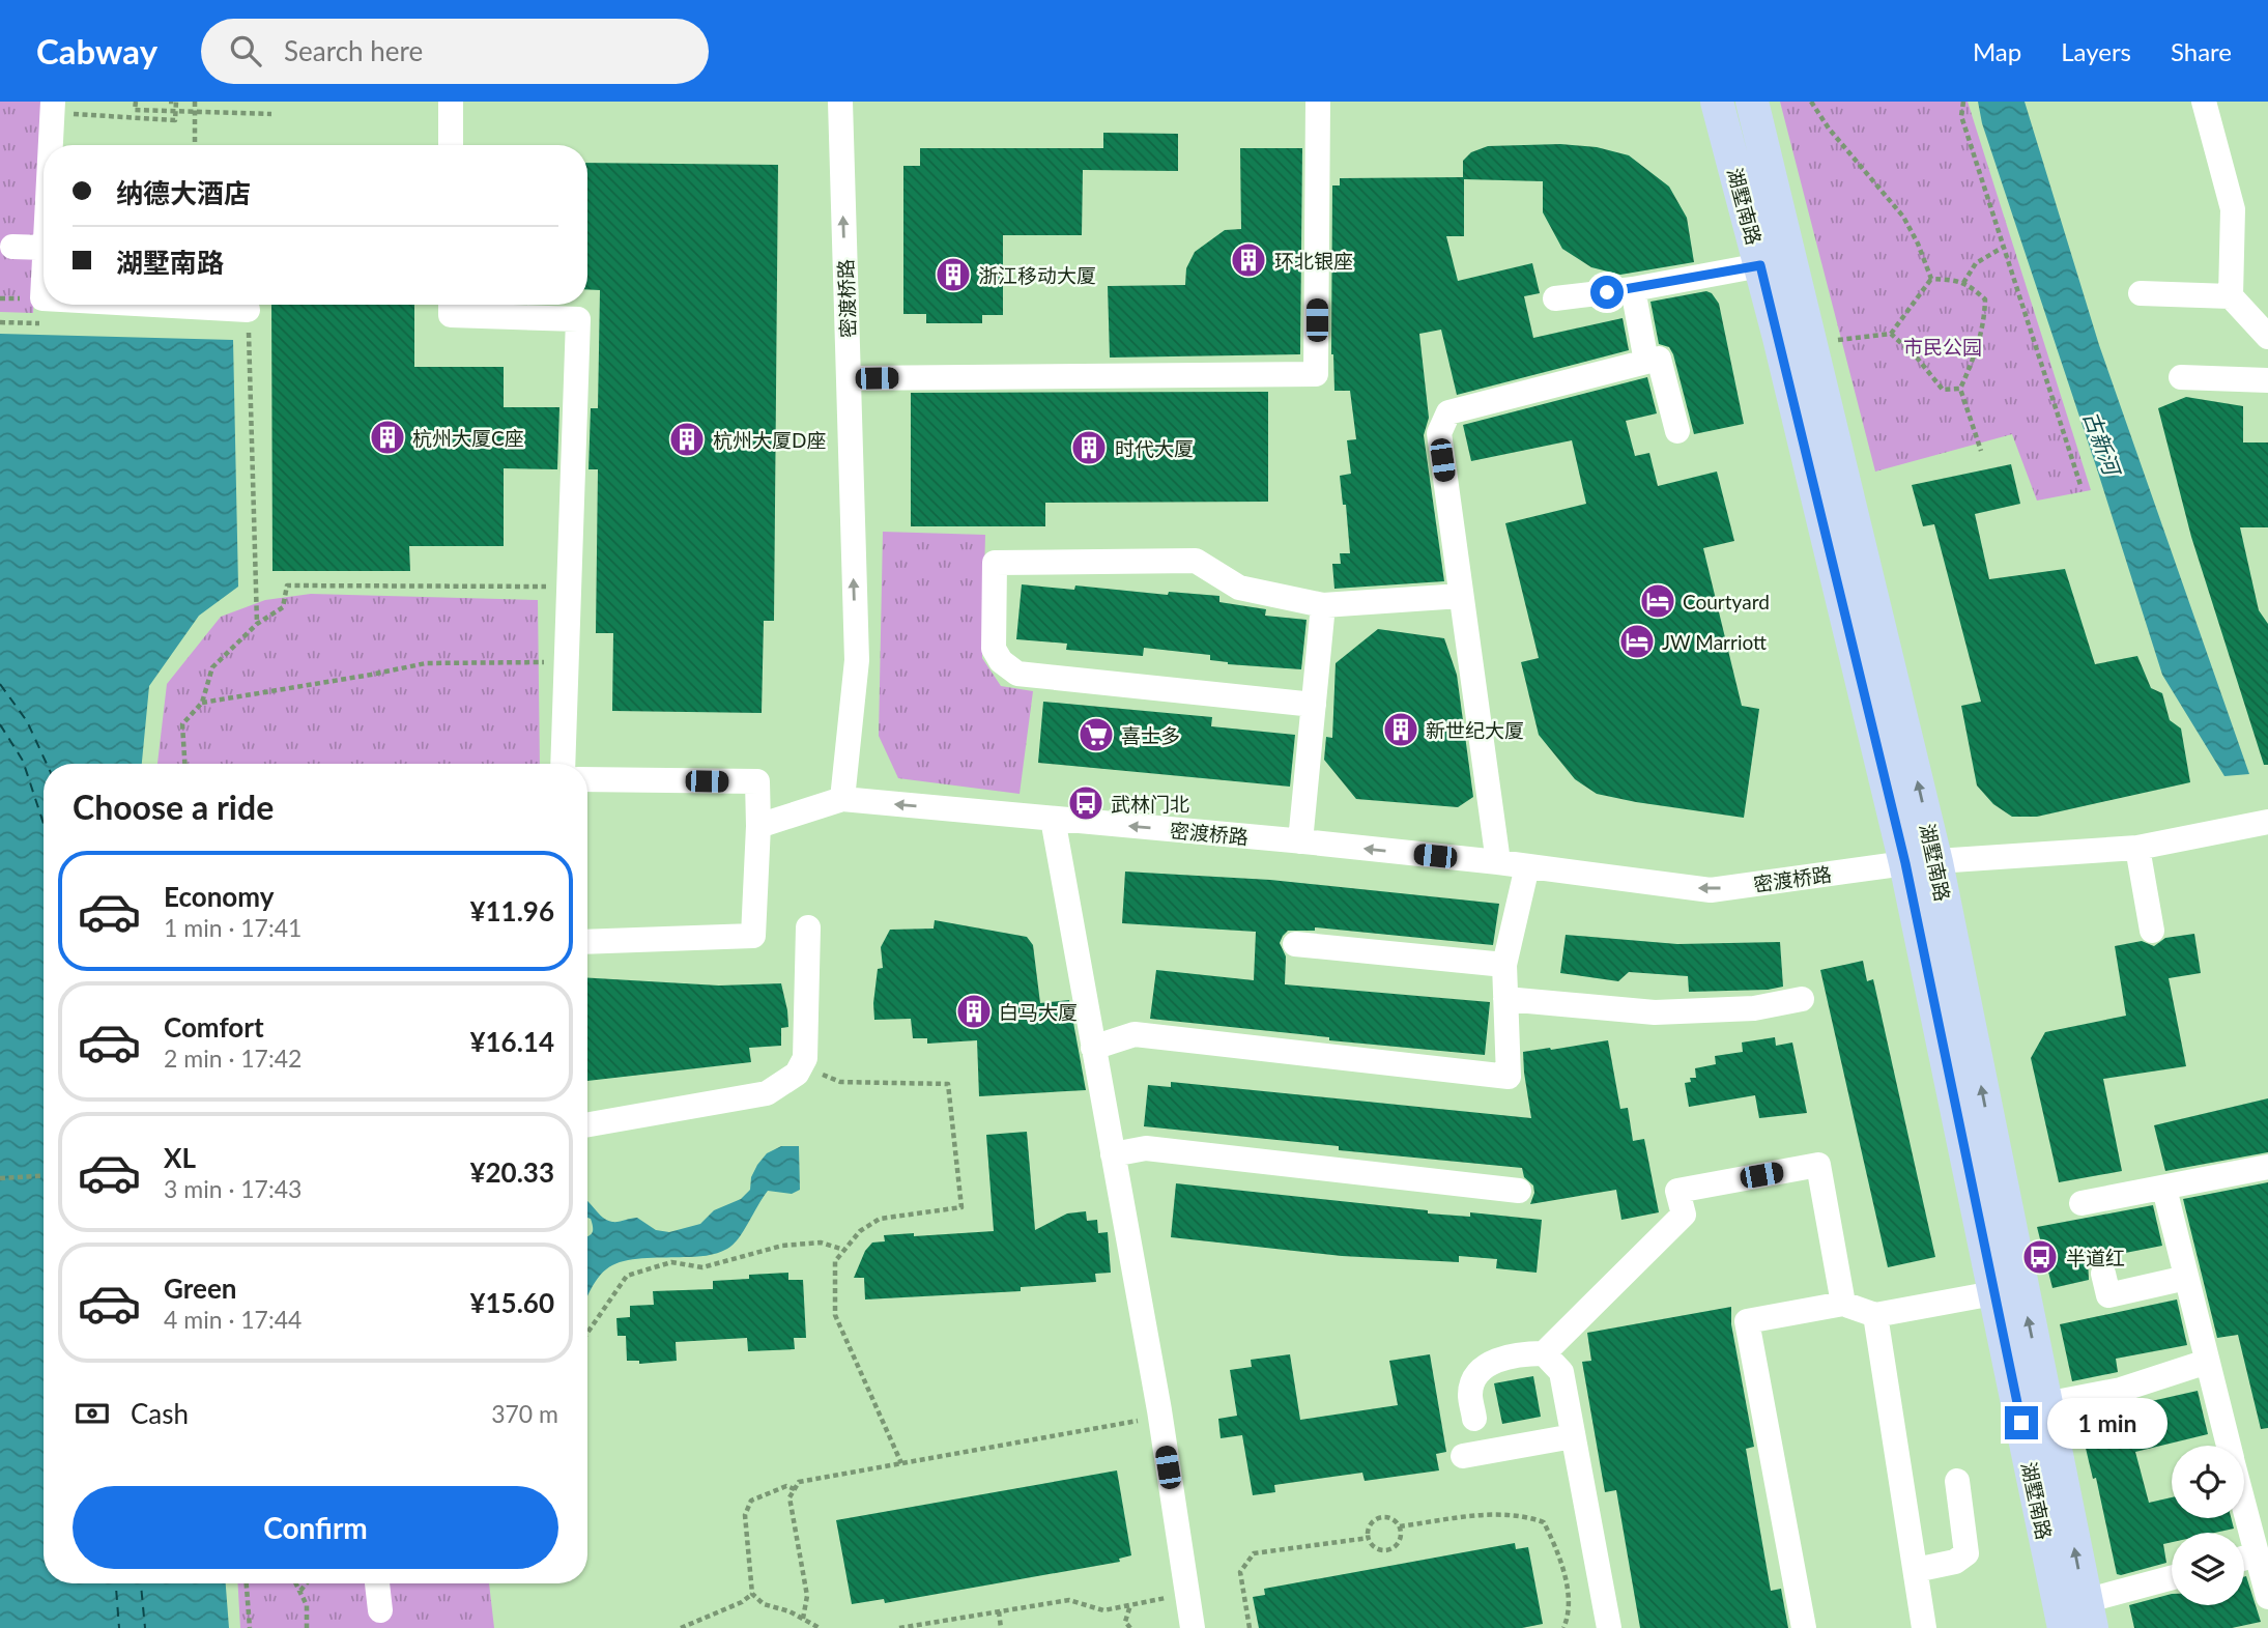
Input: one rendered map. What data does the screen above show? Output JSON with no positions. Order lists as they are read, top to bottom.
{
  "streets": {
    "main road": ["湖墅南路"],
    "street": ["密渡桥路"]
  },
  "crossings": [
    ["湖墅南路", "密渡桥路"]
  ],
  "water": ["古新河"],
  "parks": ["市民公园"],
  "places": {
    "building": [
      "环北银座",
      "浙江移动大厦",
      "杭州大厦C座",
      "杭州大厦D座",
      "时代大厦",
      "新世纪大厦",
      "白马大厦"
    ],
    "hotel": ["Courtyard", "JW Marriott"],
    "supermarket": ["喜士多"],
    "bus stop": ["武林门北", "半道红"]
  },
  "page": {
    "header": "Cabway",
    "search": "Search here",
    "nav": ["Map", "Layers", "Share"],
    "banner": ["纳德大酒店", "湖墅南路"],
    "heading": "Choose a ride",
    "list": [
      {
        "name": "Economy",
        "note": "1 min · 17:41",
        "value": "¥11.96"
      },
      {
        "name": "Comfort",
        "note": "2 min · 17:42",
        "value": "¥16.14"
      },
      {
        "name": "XL",
        "note": "3 min · 17:43",
        "value": "¥20.33"
      },
      {
        "name": "Green",
        "note": "4 min · 17:44",
        "value": "¥15.60"
      }
    ],
    "pay": ["Cash", "370 m"],
    "bubble": "1 min",
    "buttons": "Confirm"
  }
}
